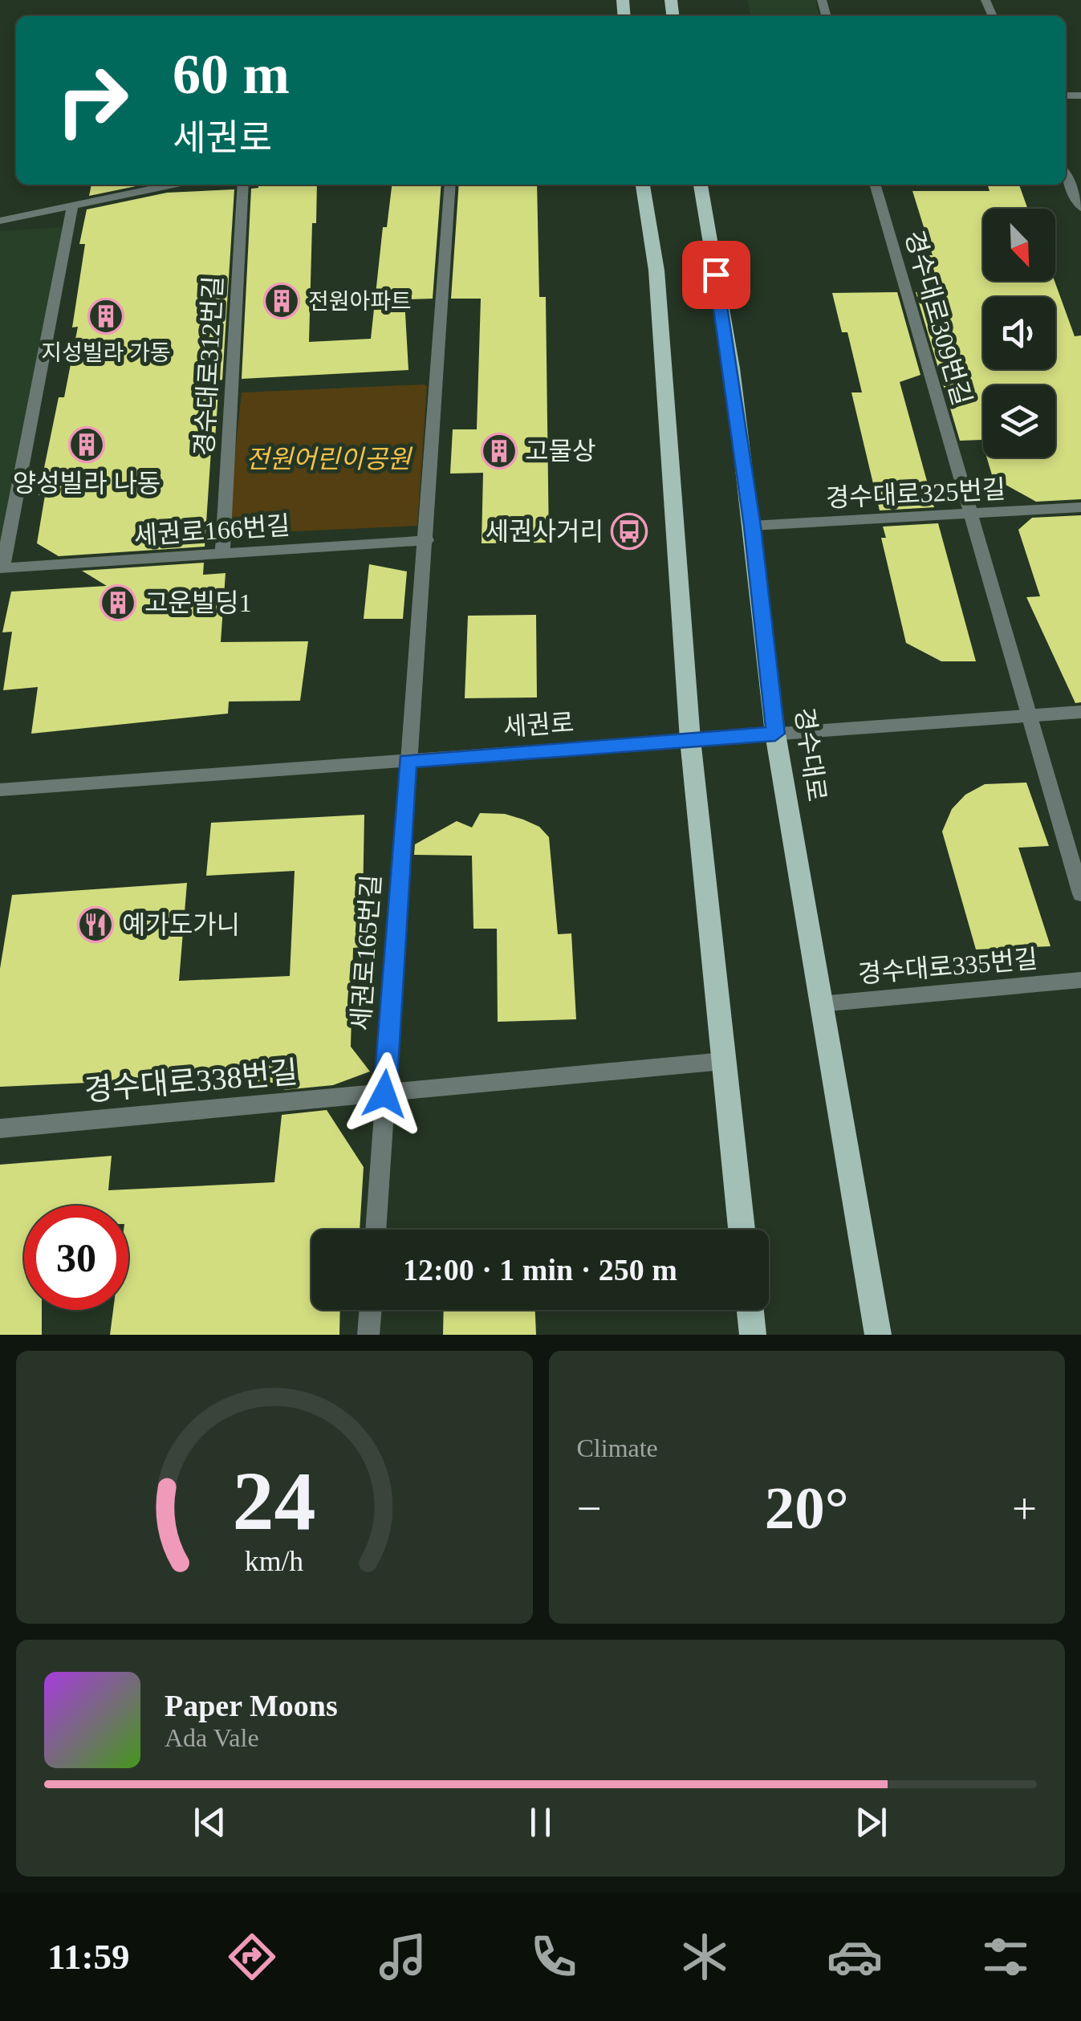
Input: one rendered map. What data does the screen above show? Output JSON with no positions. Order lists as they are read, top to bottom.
{
  "streets": {
    "main road": ["경수대로"],
    "street": [
      "경수대로309번길",
      "경수대로312번길",
      "경수대로325번길",
      "세권로166번길",
      "세권로",
      "세권로165번길",
      "경수대로335번길",
      "경수대로338번길"
    ]
  },
  "crossings": [
    ["경수대로309번길", "경수대로325번길"],
    ["경수대로309번길", "세권로"],
    ["경수대로312번길", "세권로166번길"],
    ["경수대로325번길", "경수대로"],
    ["세권로", "경수대로"],
    ["세권로", "세권로165번길"],
    ["경수대로", "경수대로335번길"],
    ["세권로165번길", "경수대로338번길"]
  ],
  "parks": ["전원어린이공원"],
  "places": {
    "building": [
      "전원아파트",
      "지성빌라 가동",
      "양성빌라 나동",
      "고물상",
      "고운빌딩1"
    ],
    "bus stop": ["세권사거리"],
    "restaurant": ["예가도가니"]
  },
  "north": "bottom right",
  "page": {
    "turn": ["60 m", "세권로"],
    "limit": "30",
    "trip": "12:00 · 1 min · 250 m",
    "tile": "Climate",
    "heat": ["−", "20°", "+"],
    "song": ["Paper Moons", "Ada Vale"],
    "tabs": "11:59",
    "gauge": ["24", "km/h"]
  }
}
